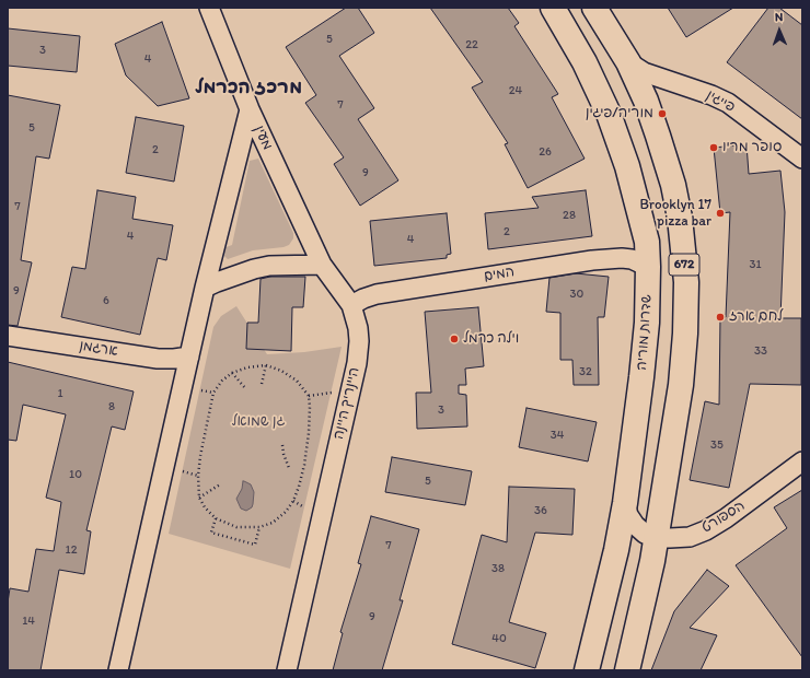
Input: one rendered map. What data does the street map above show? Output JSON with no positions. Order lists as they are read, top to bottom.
{
  "streets": {
    "main road": ["672", "שדרות מוריה"],
    "street": [
      "פייגין",
      "מעין",
      "המים",
      "ארגמן",
      "היינריך היינה",
      "הספורט"
    ]
  },
  "crossings": [
    ["פייגין", "672"],
    ["מעין", "היינריך היינה"],
    ["672", "הספורט"],
    ["המים", "שדרות מוריה"],
    ["המים", "היינריך היינה"]
  ],
  "districts": ["מרכז הכרמל"],
  "parks": ["גן שמואל"],
  "places": [
    "מוריה/פיגין",
    "סופר מריו",
    "Brooklyn 17 pizza bar",
    "לחם ארז",
    "וילה כרמל"
  ],
  "house_numbers": [
    "5",
    "22",
    "3",
    "4",
    "24",
    "7",
    "5",
    "2",
    "26",
    "9",
    "7",
    "28",
    "2",
    "4",
    "4",
    "31",
    "9",
    "30",
    "6",
    "33",
    "32",
    "1",
    "8",
    "3",
    "34",
    "35",
    "10",
    "5",
    "36",
    "7",
    "12",
    "38",
    "9",
    "14",
    "40"
  ],
  "north": "top"
}
